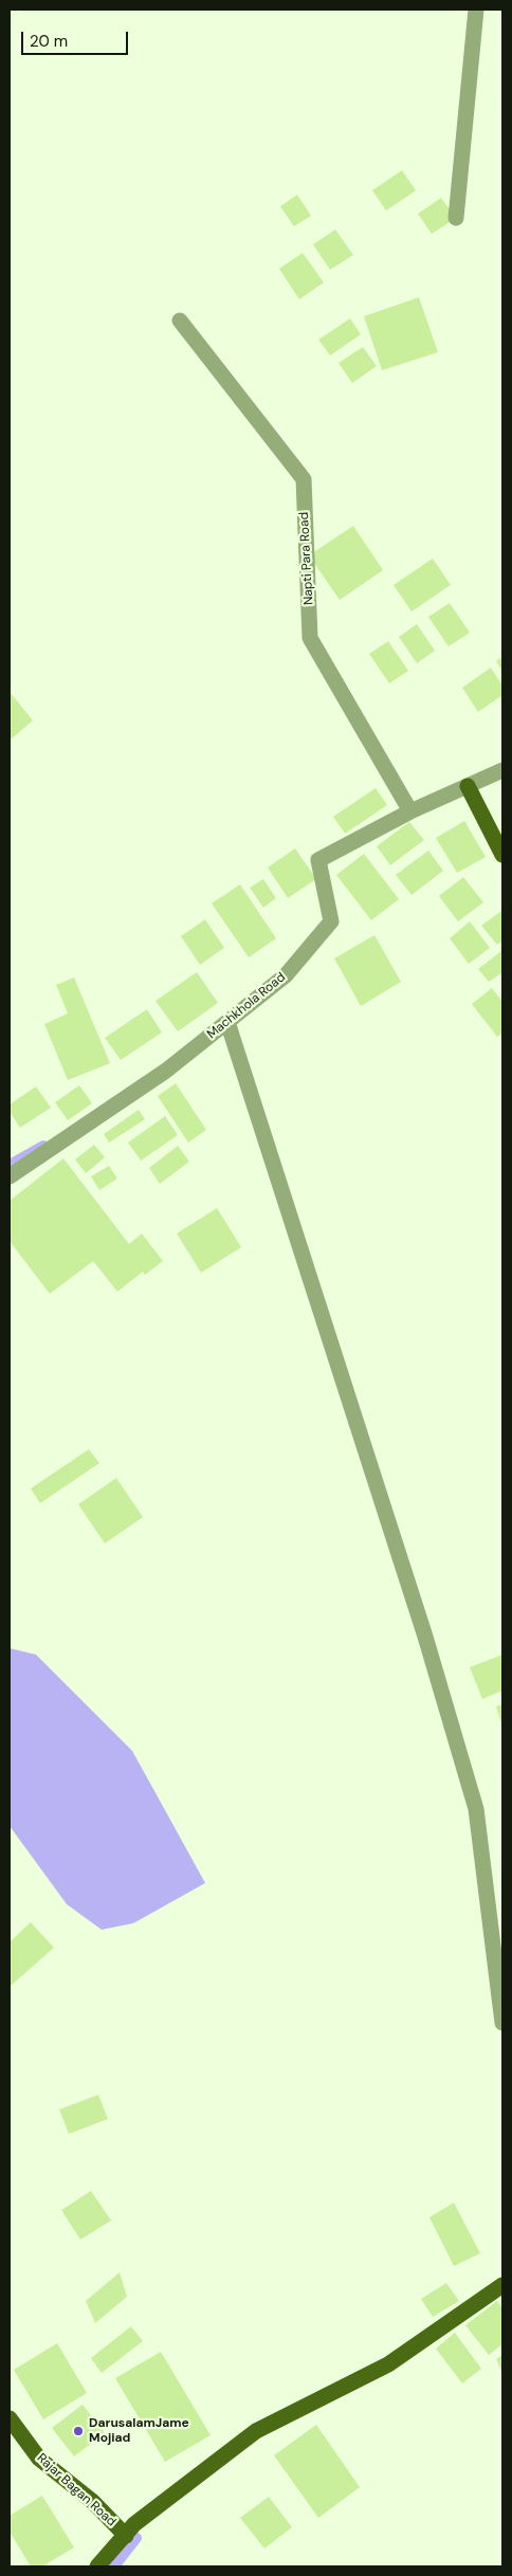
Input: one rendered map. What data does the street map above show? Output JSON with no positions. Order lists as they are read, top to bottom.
{
  "streets": {
    "main road": ["Rajar Bagan Road"],
    "street": ["Napti Para Road", "Machkhola Road"]
  },
  "crossings": [
    ["Napti Para Road", "Machkhola Road"]
  ],
  "places": ["DarusalamJame Mojiad"],
  "scale_bar": "20 m"
}
